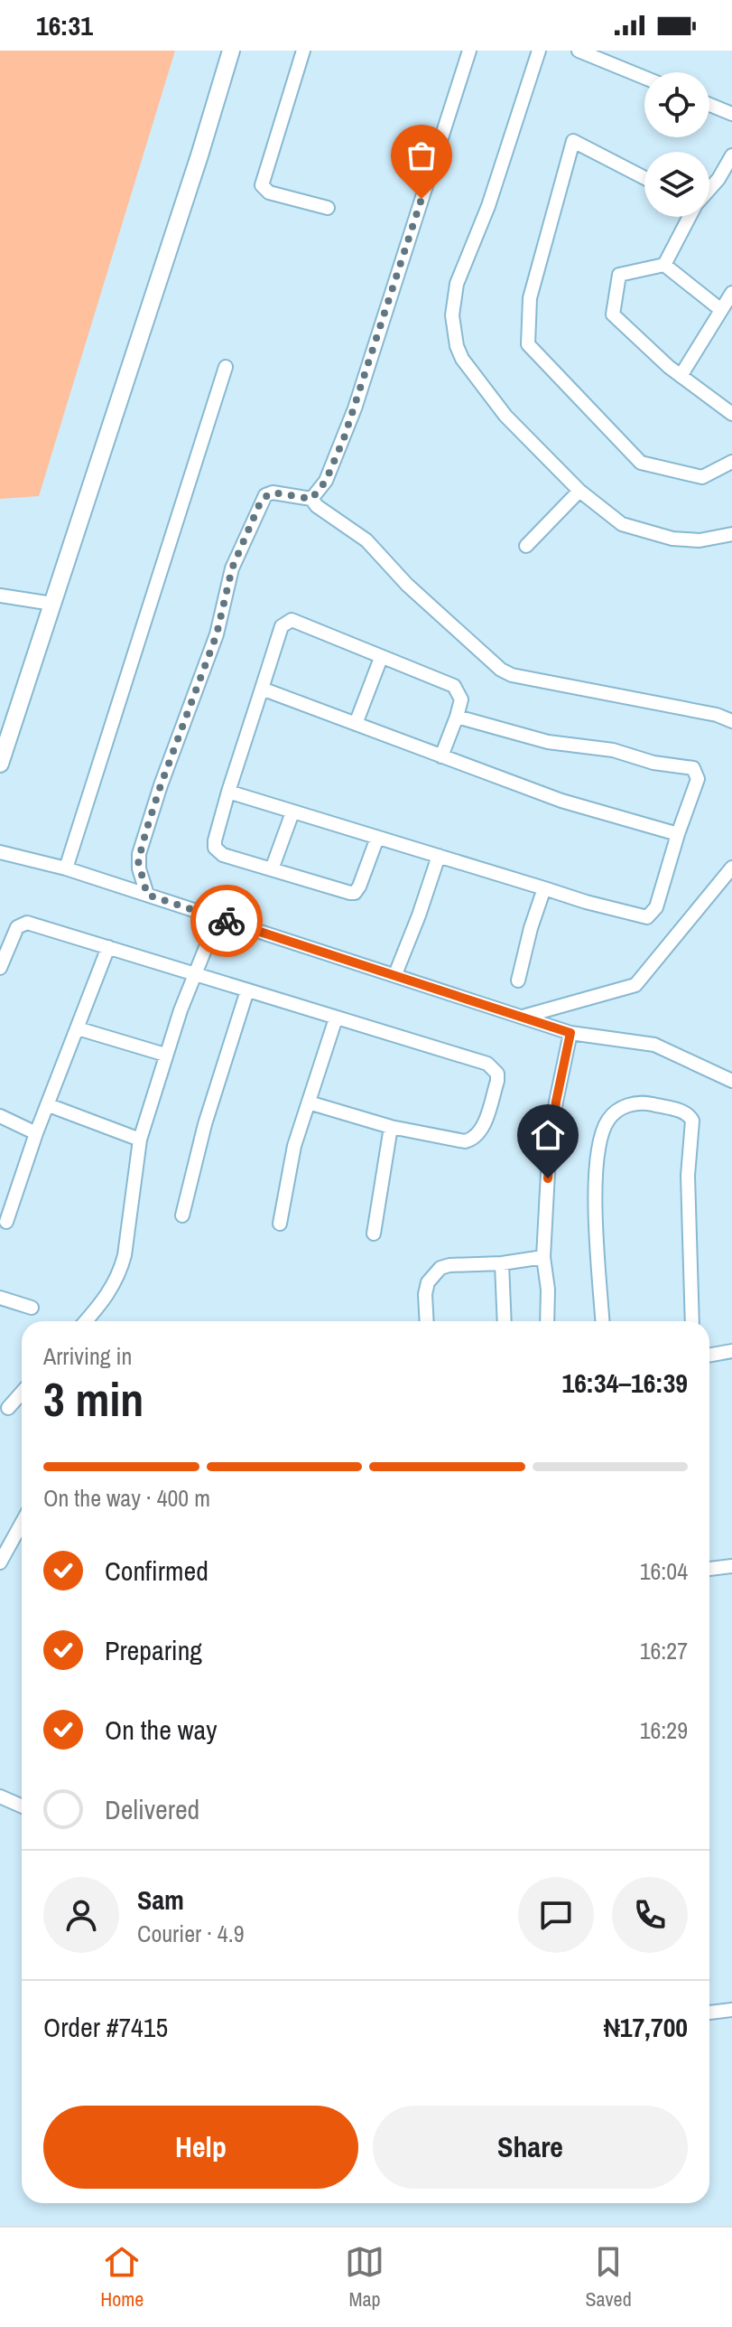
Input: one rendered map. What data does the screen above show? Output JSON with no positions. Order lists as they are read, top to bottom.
{
  "page": {
    "status": "16:31",
    "heading": ["3 min", "Arriving in", "16:34–16:39"],
    "panel": [
      "Sam",
      "Courier · 4.9",
      "Order #7415",
      "₦17,700"
    ],
    "bar": "On the way · 400 m",
    "list": [
      ["Confirmed", "16:04"],
      ["Preparing", "16:27"],
      ["On the way", "16:29"],
      "Delivered"
    ],
    "buttons": ["Help", "Share"],
    "tabs": ["Home", "Map", "Saved"]
  }
}
